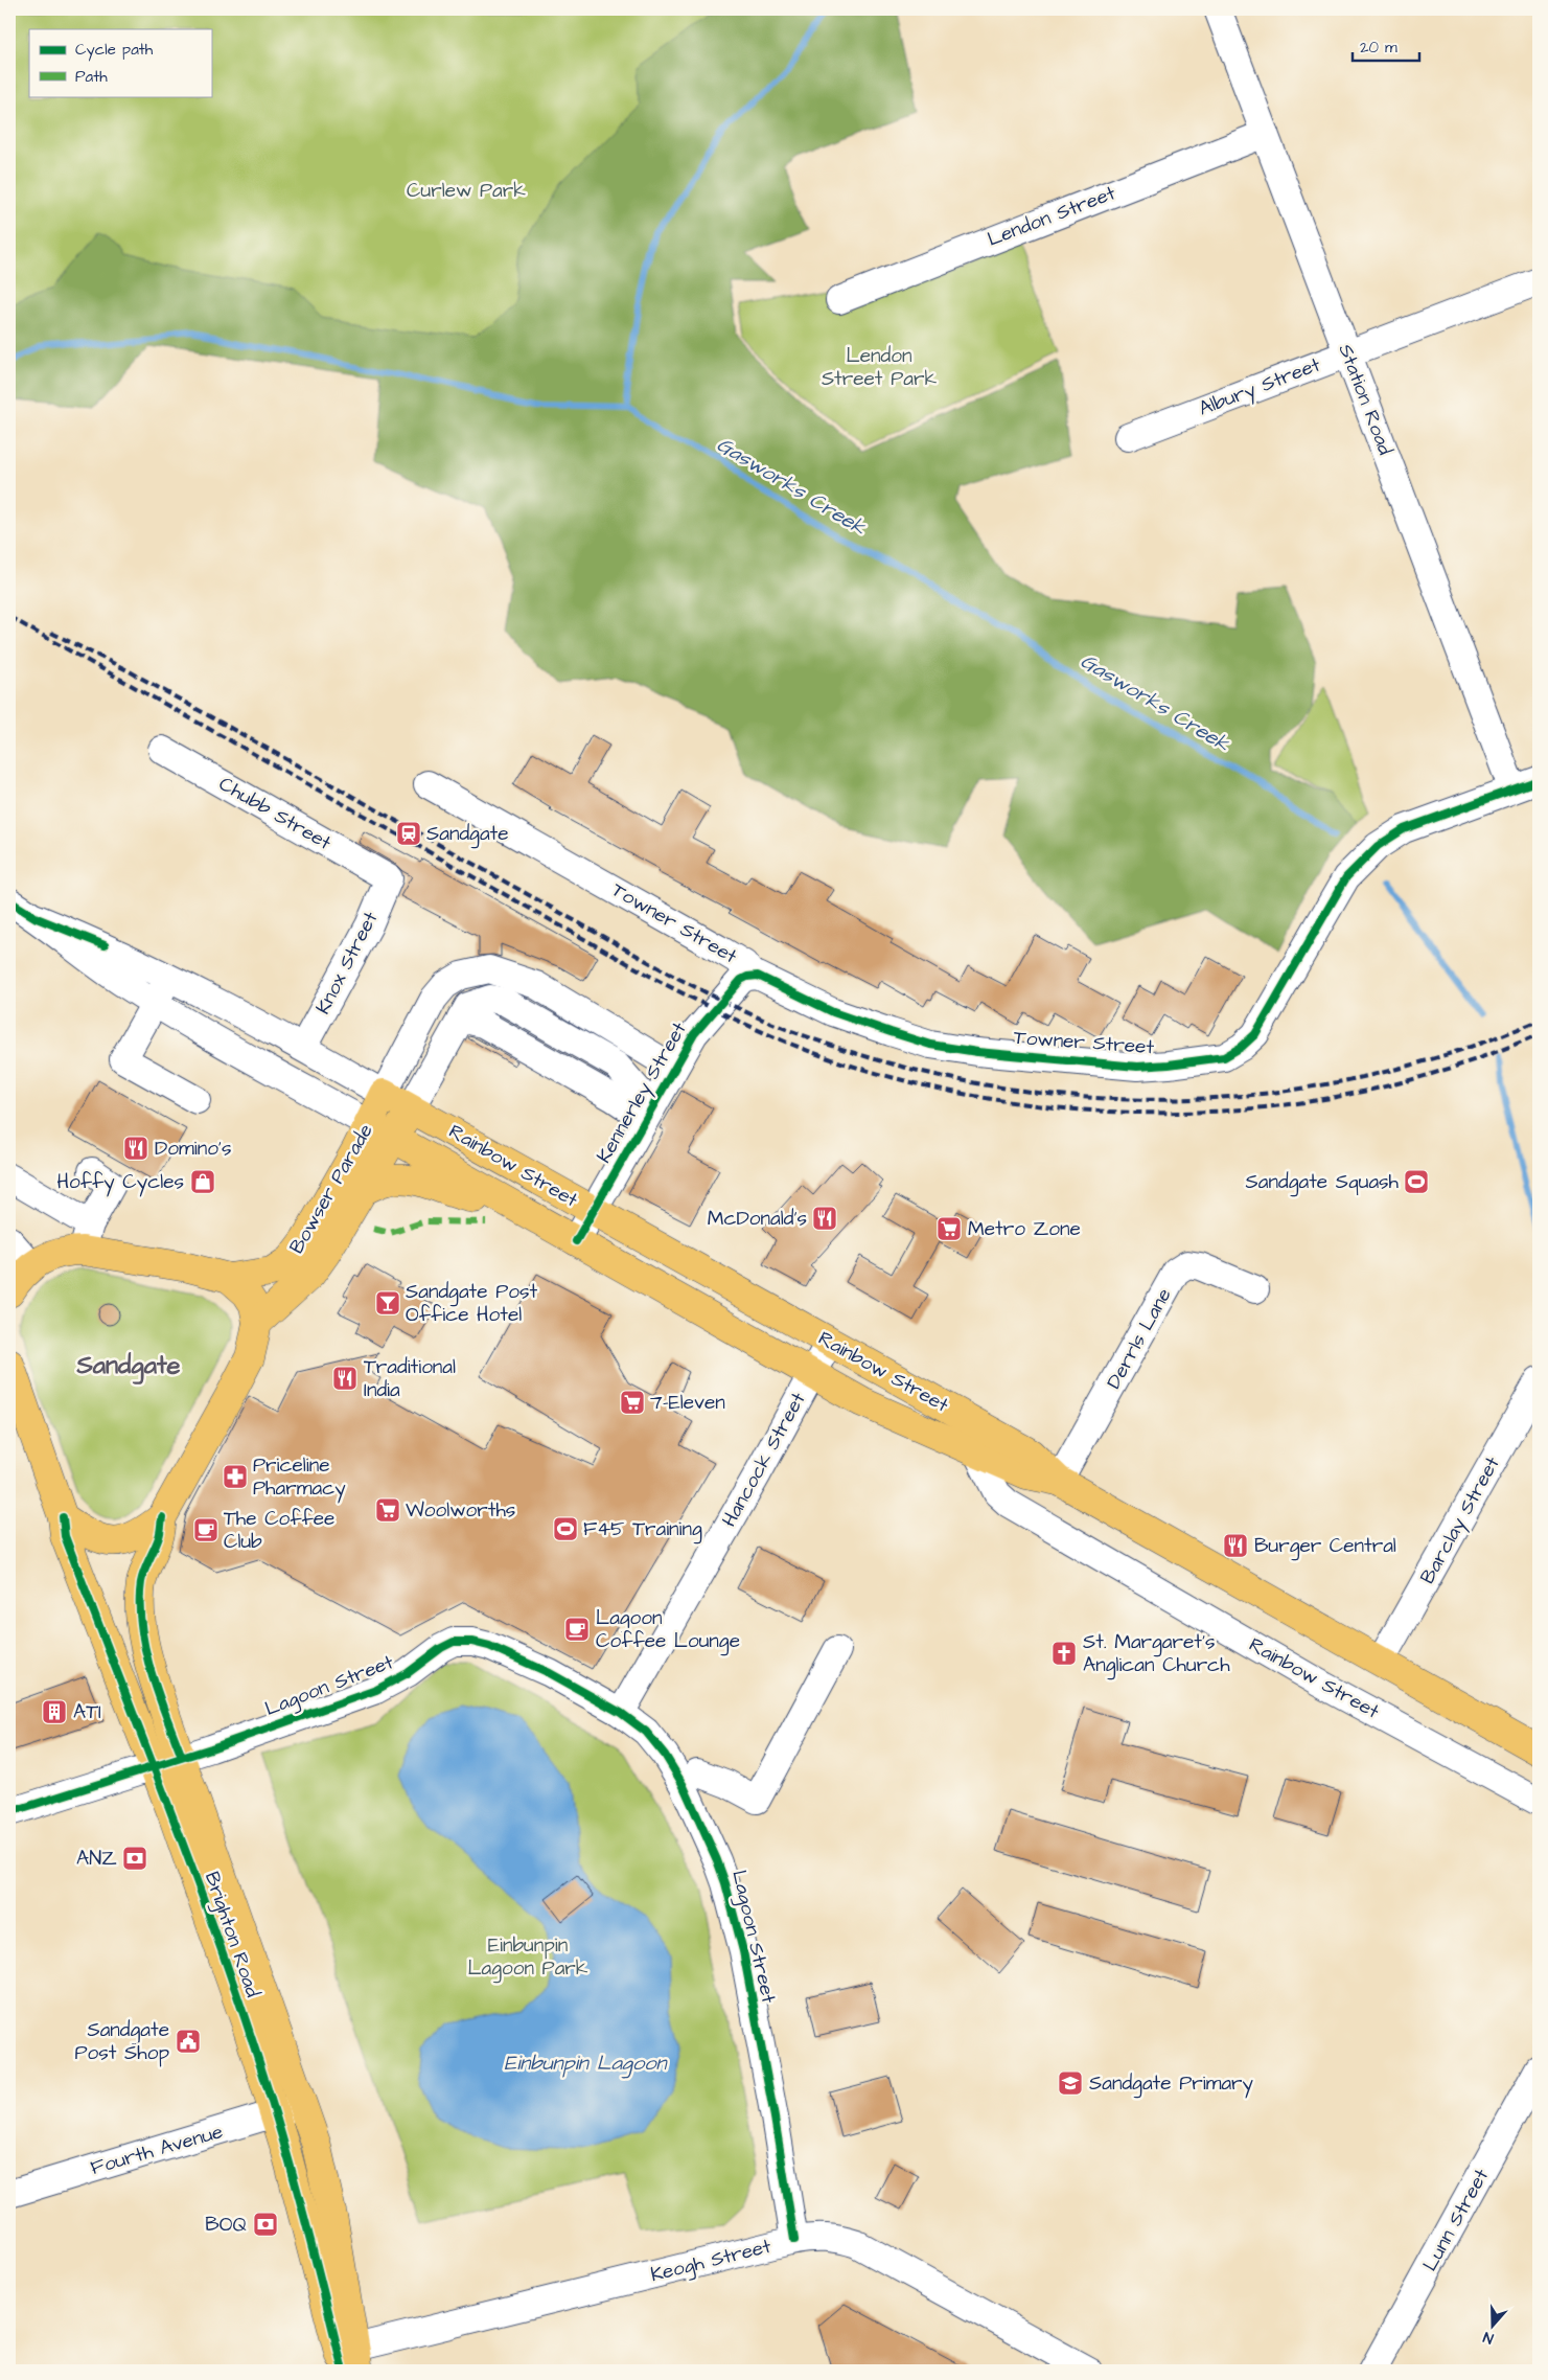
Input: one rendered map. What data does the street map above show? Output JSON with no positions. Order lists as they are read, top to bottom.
{
  "streets": {
    "main road": ["Rainbow Street", "Bowser Parade", "Brighton Road"],
    "street": [
      "Lendon Street",
      "Albury Street",
      "Station Road",
      "Chubb Street",
      "Towner Street",
      "Knox Street",
      "Kennerley Street",
      "Derrls Lane",
      "Hancock Street",
      "Barclay Street",
      "Lagoon Street",
      "Fourth Avenue",
      "Lunn Street",
      "Keogh Street"
    ]
  },
  "crossings": [
    ["Lendon Street", "Station Road"],
    ["Albury Street", "Station Road"],
    ["Station Road", "Towner Street"],
    ["Chubb Street", "Knox Street"],
    ["Towner Street", "Kennerley Street"],
    ["Knox Street", "Rainbow Street"],
    ["Kennerley Street", "Rainbow Street"],
    ["Rainbow Street", "Bowser Parade"],
    ["Rainbow Street", "Derrls Lane"],
    ["Rainbow Street", "Hancock Street"],
    ["Rainbow Street", "Barclay Street"],
    ["Hancock Street", "Lagoon Street"],
    ["Lagoon Street", "Brighton Road"],
    ["Lagoon Street", "Keogh Street"],
    ["Brighton Road", "Fourth Avenue"],
    ["Brighton Road", "Keogh Street"]
  ],
  "districts": ["Sandgate"],
  "water": ["Gasworks Creek", "Einbunpin Lagoon"],
  "parks": ["Curlew Park", "Lendon Street Park", "Einbunpin Lagoon Park"],
  "places": {
    "station": ["Sandgate"],
    "restaurant": [
      "Domino's",
      "McDonald's",
      "Traditional India",
      "Burger Central"
    ],
    "shop": ["Hoffy Cycles"],
    "sports": ["Sandgate Squash", "F45 Training"],
    "supermarket": ["Metro Zone", "7-Eleven", "Woolworths"],
    "bar": ["Sandgate Post Office Hotel"],
    "pharmacy": ["Priceline Pharmacy"],
    "cafe": ["The Coffee Club", "Lagoon Coffee Lounge"],
    "church": ["St. Margaret's Anglican Church"],
    "building": ["ATI"],
    "bank": ["ANZ", "BOQ"],
    "public building": ["Sandgate Post Shop"],
    "school or university": ["Sandgate Primary"]
  },
  "legend": ["Cycle path", "Path"],
  "scale_bar": "20 m",
  "north": "bottom"
}
